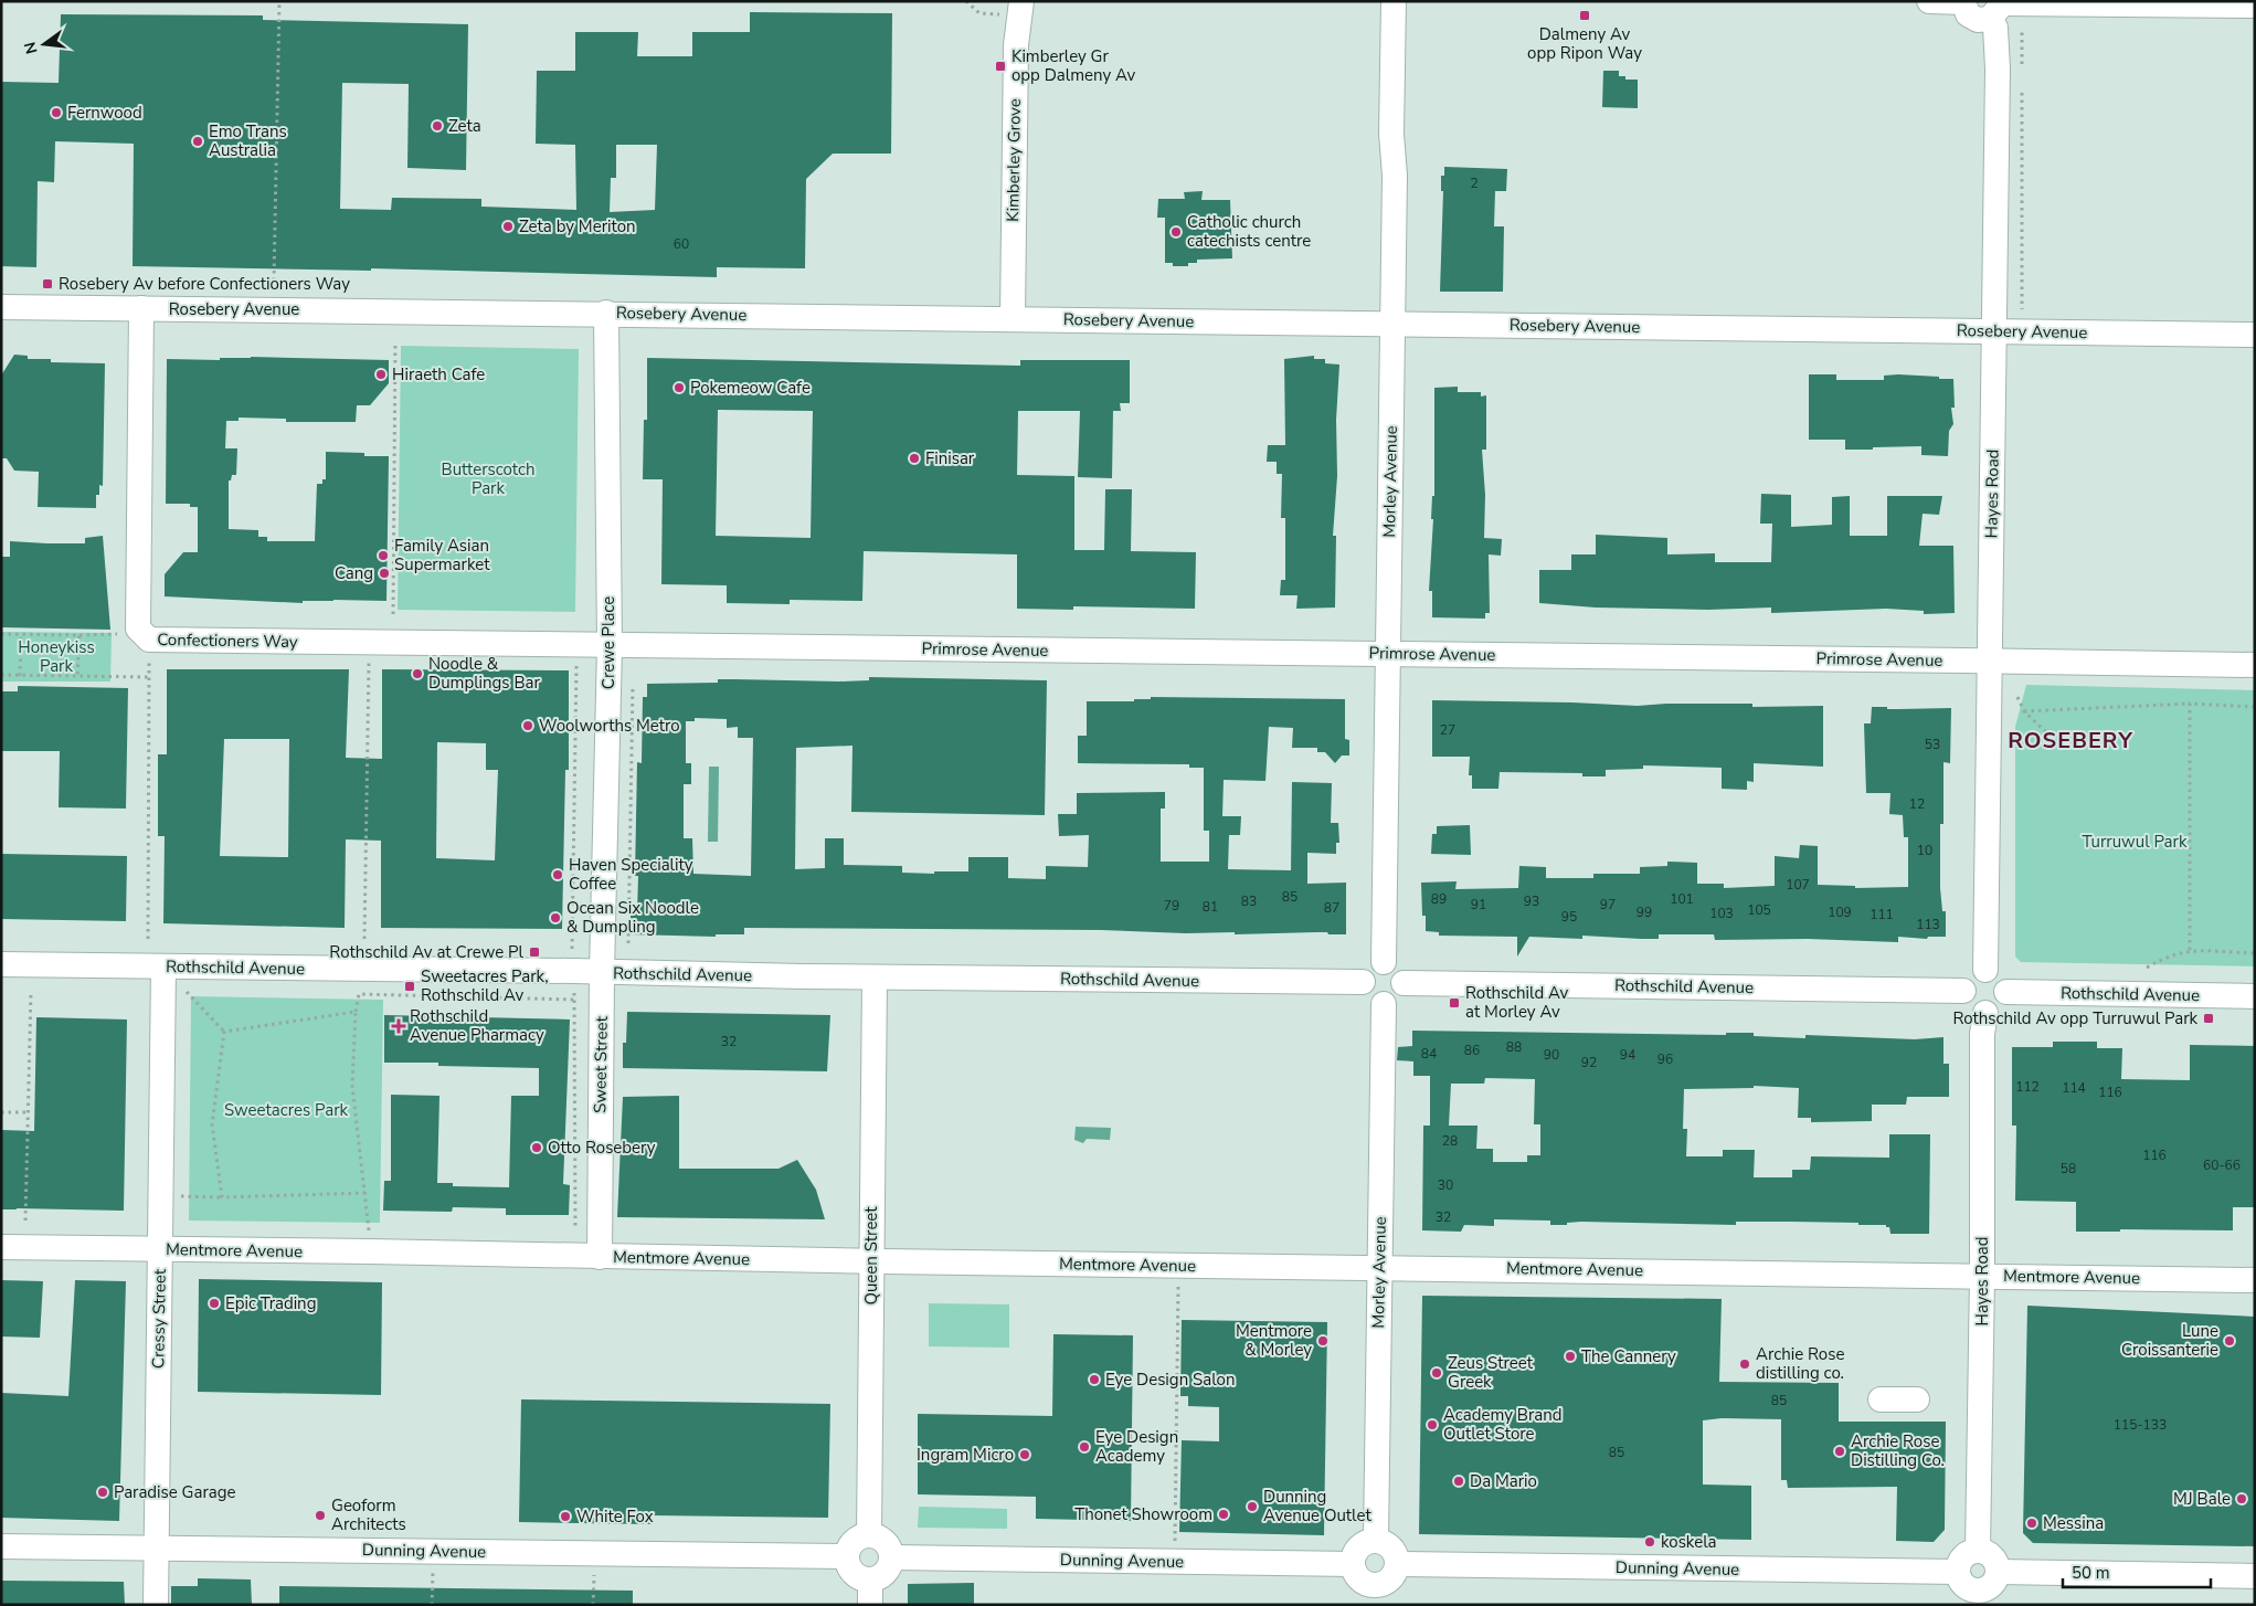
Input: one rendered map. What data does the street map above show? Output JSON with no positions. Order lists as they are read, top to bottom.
{
  "streets": {
    "street": [
      "Kimberley Grove",
      "Rosebery Avenue",
      "Morley Avenue",
      "Hayes Road",
      "Confectioners Way",
      "Crewe Place",
      "Primrose Avenue",
      "Rothschild Avenue",
      "Sweet Street",
      "Mentmore Avenue",
      "Queen Street",
      "Cressy Street",
      "Dunning Avenue"
    ]
  },
  "crossings": [
    ["Kimberley Grove", "Rosebery Avenue"],
    ["Rosebery Avenue", "Morley Avenue"],
    ["Rosebery Avenue", "Hayes Road"],
    ["Rosebery Avenue", "Confectioners Way"],
    ["Rosebery Avenue", "Crewe Place"],
    ["Morley Avenue", "Primrose Avenue"],
    ["Morley Avenue", "Rothschild Avenue"],
    ["Morley Avenue", "Mentmore Avenue"],
    ["Morley Avenue", "Dunning Avenue"],
    ["Hayes Road", "Primrose Avenue"],
    ["Hayes Road", "Rothschild Avenue"],
    ["Hayes Road", "Mentmore Avenue"],
    ["Hayes Road", "Dunning Avenue"],
    ["Confectioners Way", "Crewe Place"],
    ["Confectioners Way", "Primrose Avenue"],
    ["Crewe Place", "Primrose Avenue"],
    ["Crewe Place", "Rothschild Avenue"],
    ["Crewe Place", "Sweet Street"],
    ["Rothschild Avenue", "Sweet Street"],
    ["Rothschild Avenue", "Queen Street"],
    ["Rothschild Avenue", "Cressy Street"],
    ["Sweet Street", "Mentmore Avenue"],
    ["Mentmore Avenue", "Queen Street"],
    ["Mentmore Avenue", "Cressy Street"],
    ["Queen Street", "Dunning Avenue"],
    ["Cressy Street", "Dunning Avenue"]
  ],
  "districts": ["ROSEBERY"],
  "parks": [
    "Butterscotch Park",
    "Honeykiss Park",
    "Turruwul Park",
    "Sweetacres Park"
  ],
  "places": {
    "transit": [
      "Dalmeny Av opp Ripon Way",
      "Kimberley Gr opp Dalmeny Av",
      "Rosebery Av before Confectioners Way",
      "Rothschild Av at Crewe Pl",
      "Sweetacres Park, Rothschild Av",
      "Rothschild Av at Morley Av",
      "Rothschild Av opp Turruwul Park"
    ],
    "other": [
      "Fernwood",
      "Zeta",
      "Emo Trans Australia",
      "Zeta by Meriton",
      "Catholic church catechists centre",
      "Hiraeth Cafe",
      "Pokemeow Cafe",
      "Finisar",
      "Family Asian Supermarket",
      "Cang",
      "Noodle & Dumplings Bar",
      "Woolworths Metro",
      "Haven Speciality Coffee",
      "Ocean Six Noodle & Dumpling",
      "Otto Rosebery",
      "Epic Trading",
      "Mentmore & Morley",
      "Lune Croissanterie",
      "The Cannery",
      "Archie Rose distilling co.",
      "Zeus Street Greek",
      "Eye Design Salon",
      "Academy Brand Outlet Store",
      "Eye Design Academy",
      "Archie Rose Distilling Co.",
      "Ingram Micro",
      "Da Mario",
      "Paradise Garage",
      "MJ Bale",
      "Dunning Avenue Outlet",
      "Thonet Showroom",
      "Geoform Architects",
      "White Fox",
      "Messina",
      "koskela"
    ],
    "health": ["Rothschild Avenue Pharmacy"]
  },
  "house_numbers": [
    "2",
    "60",
    "27",
    "53",
    "12",
    "10",
    "107",
    "85",
    "89",
    "101",
    "83",
    "93",
    "91",
    "97",
    "79",
    "81",
    "87",
    "105",
    "99",
    "109",
    "103",
    "111",
    "95",
    "113",
    "32",
    "88",
    "86",
    "84",
    "90",
    "94",
    "96",
    "92",
    "112",
    "114",
    "116",
    "28",
    "116",
    "60-66",
    "58",
    "30",
    "32",
    "85",
    "115-133",
    "85"
  ],
  "scale_bar": "50 m",
  "north": "left"
}
